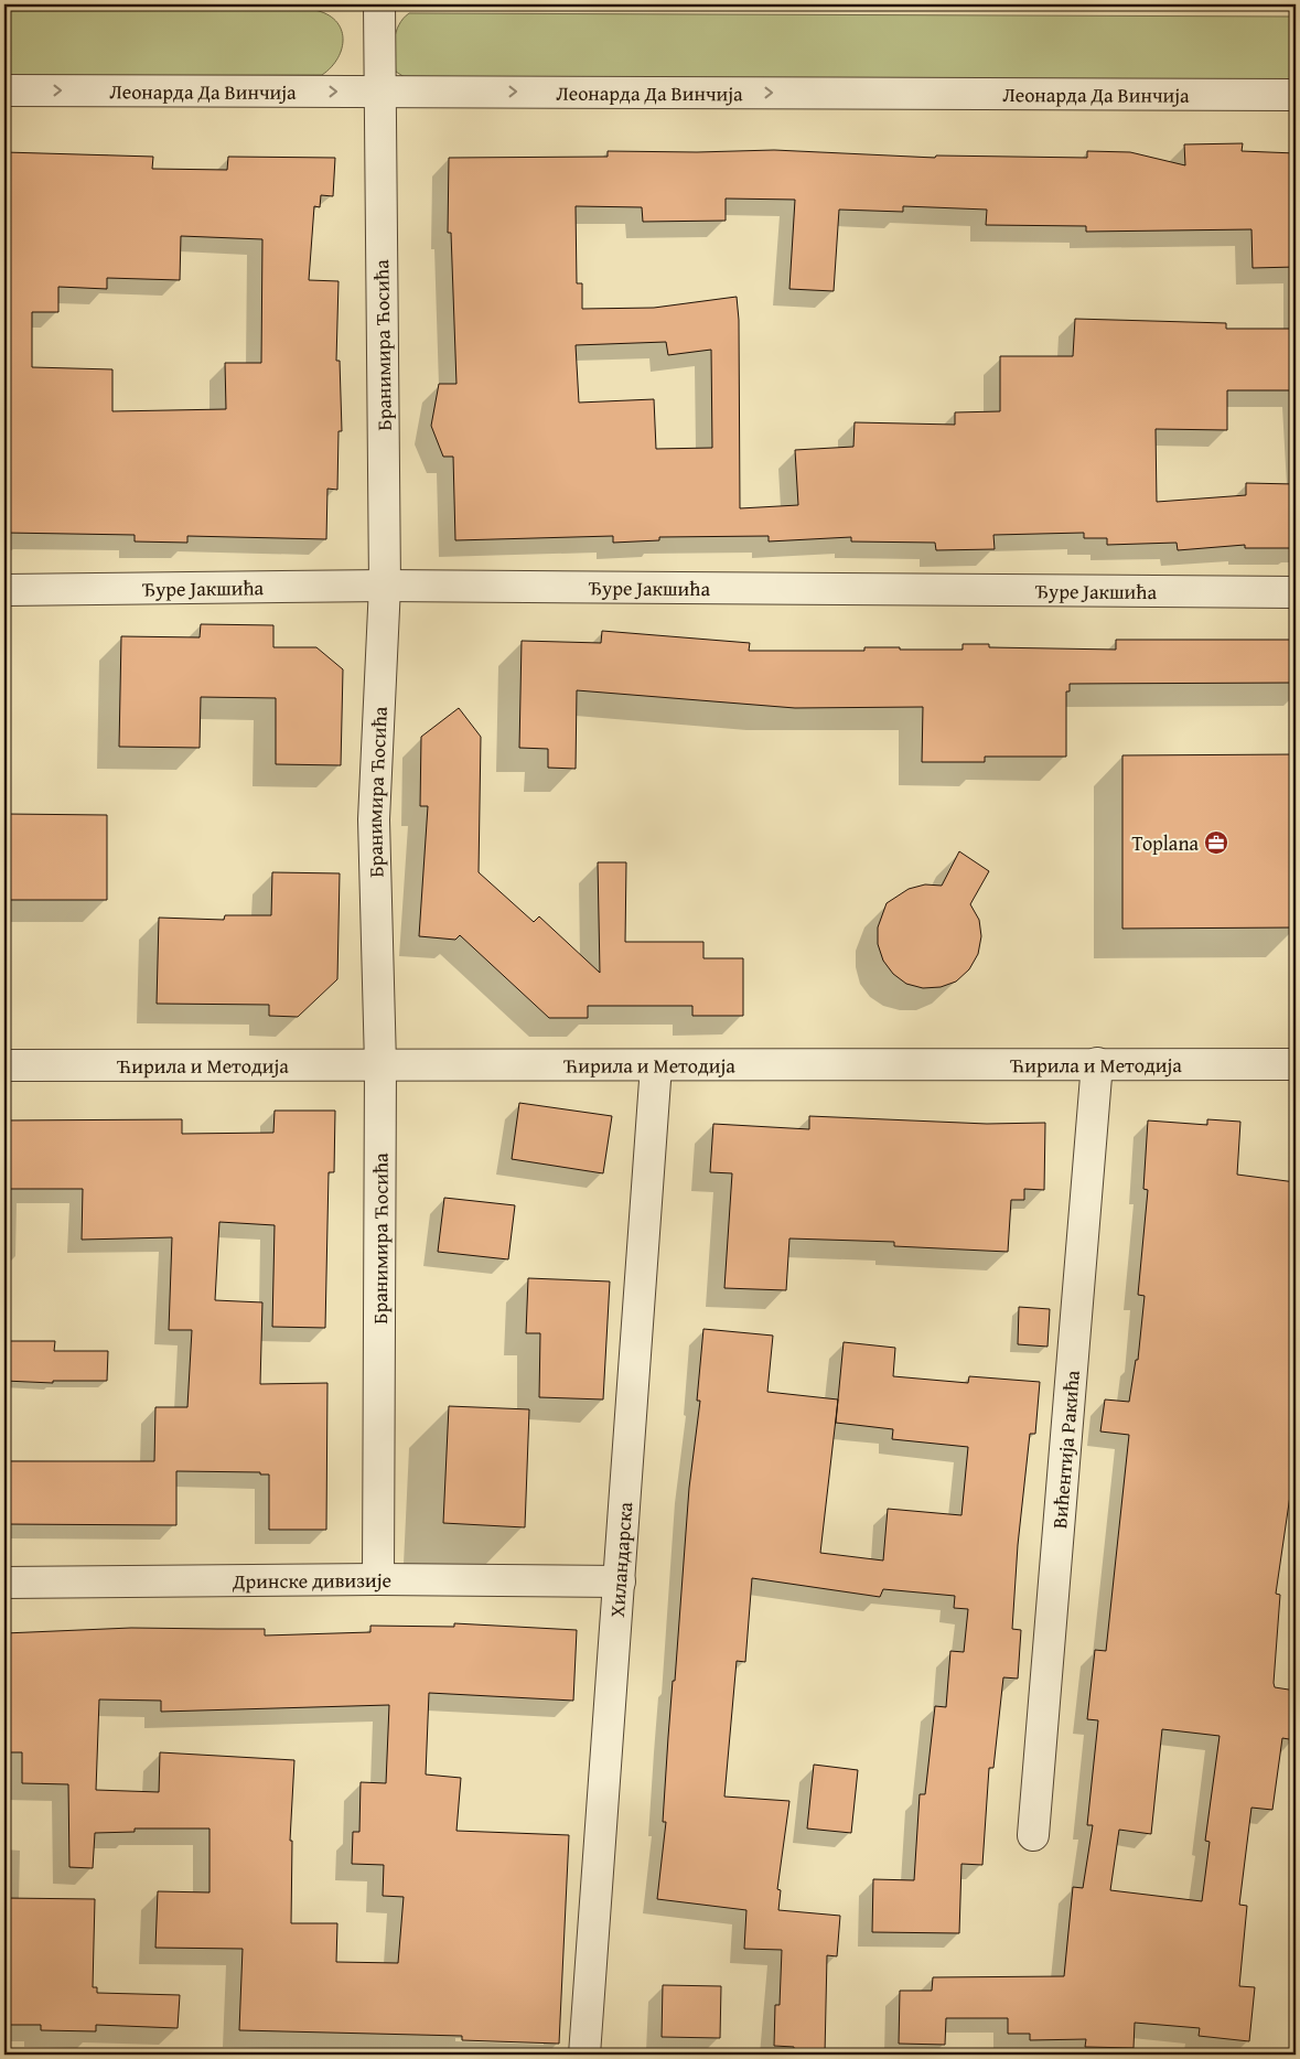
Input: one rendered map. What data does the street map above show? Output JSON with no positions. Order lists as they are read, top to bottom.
{
  "streets": {
    "street": [
      "Леонарда Да Винчија",
      "Бранимира Ћосића",
      "Ђуре Јакшића",
      "Ћирила и Методија",
      "Вићентија Ракића",
      "Хиландарска",
      "Дринске дивизије"
    ]
  },
  "crossings": [
    ["Леонарда Да Винчија", "Бранимира Ћосића"],
    ["Бранимира Ћосића", "Ђуре Јакшића"],
    ["Бранимира Ћосића", "Ћирила и Методија"],
    ["Бранимира Ћосића", "Дринске дивизије"],
    ["Ћирила и Методија", "Вићентија Ракића"],
    ["Ћирила и Методија", "Хиландарска"],
    ["Хиландарска", "Дринске дивизије"]
  ],
  "one_way": ["Леонарда Да Винчија"],
  "places": {
    "office": ["Toplana"]
  }
}
